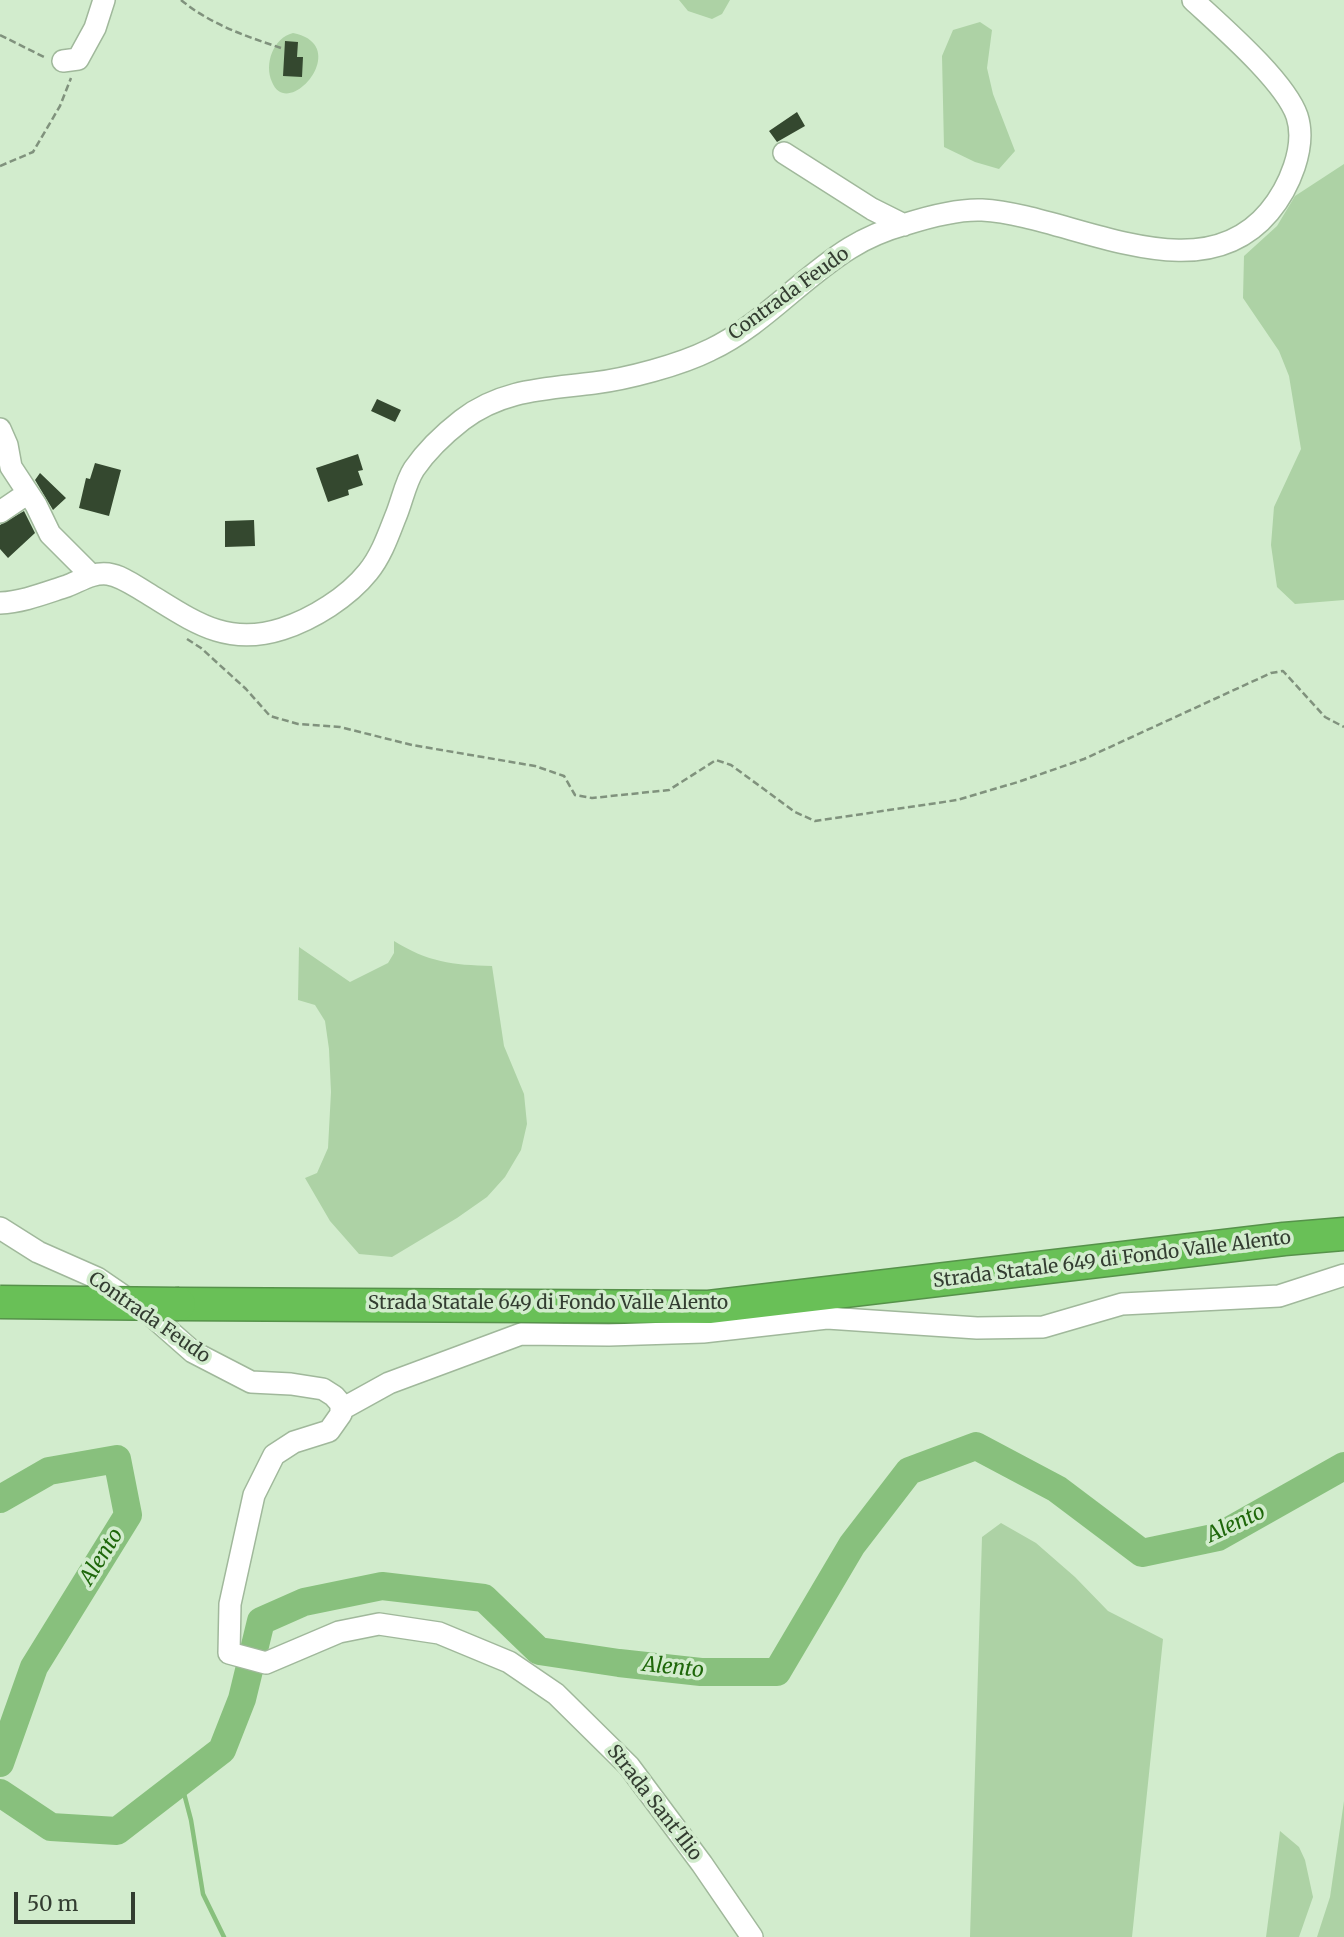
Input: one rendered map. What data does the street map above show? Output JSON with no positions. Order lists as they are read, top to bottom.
{
  "streets": {
    "highway": ["Strada Statale 649 di Fondo Valle Alento"],
    "street": ["Contrada Feudo", "Strada Sant'Ilio"]
  },
  "crossings": [
    ["Contrada Feudo", "Strada Sant'Ilio"]
  ],
  "water": ["Alento"],
  "scale_bar": "50 m"
}
